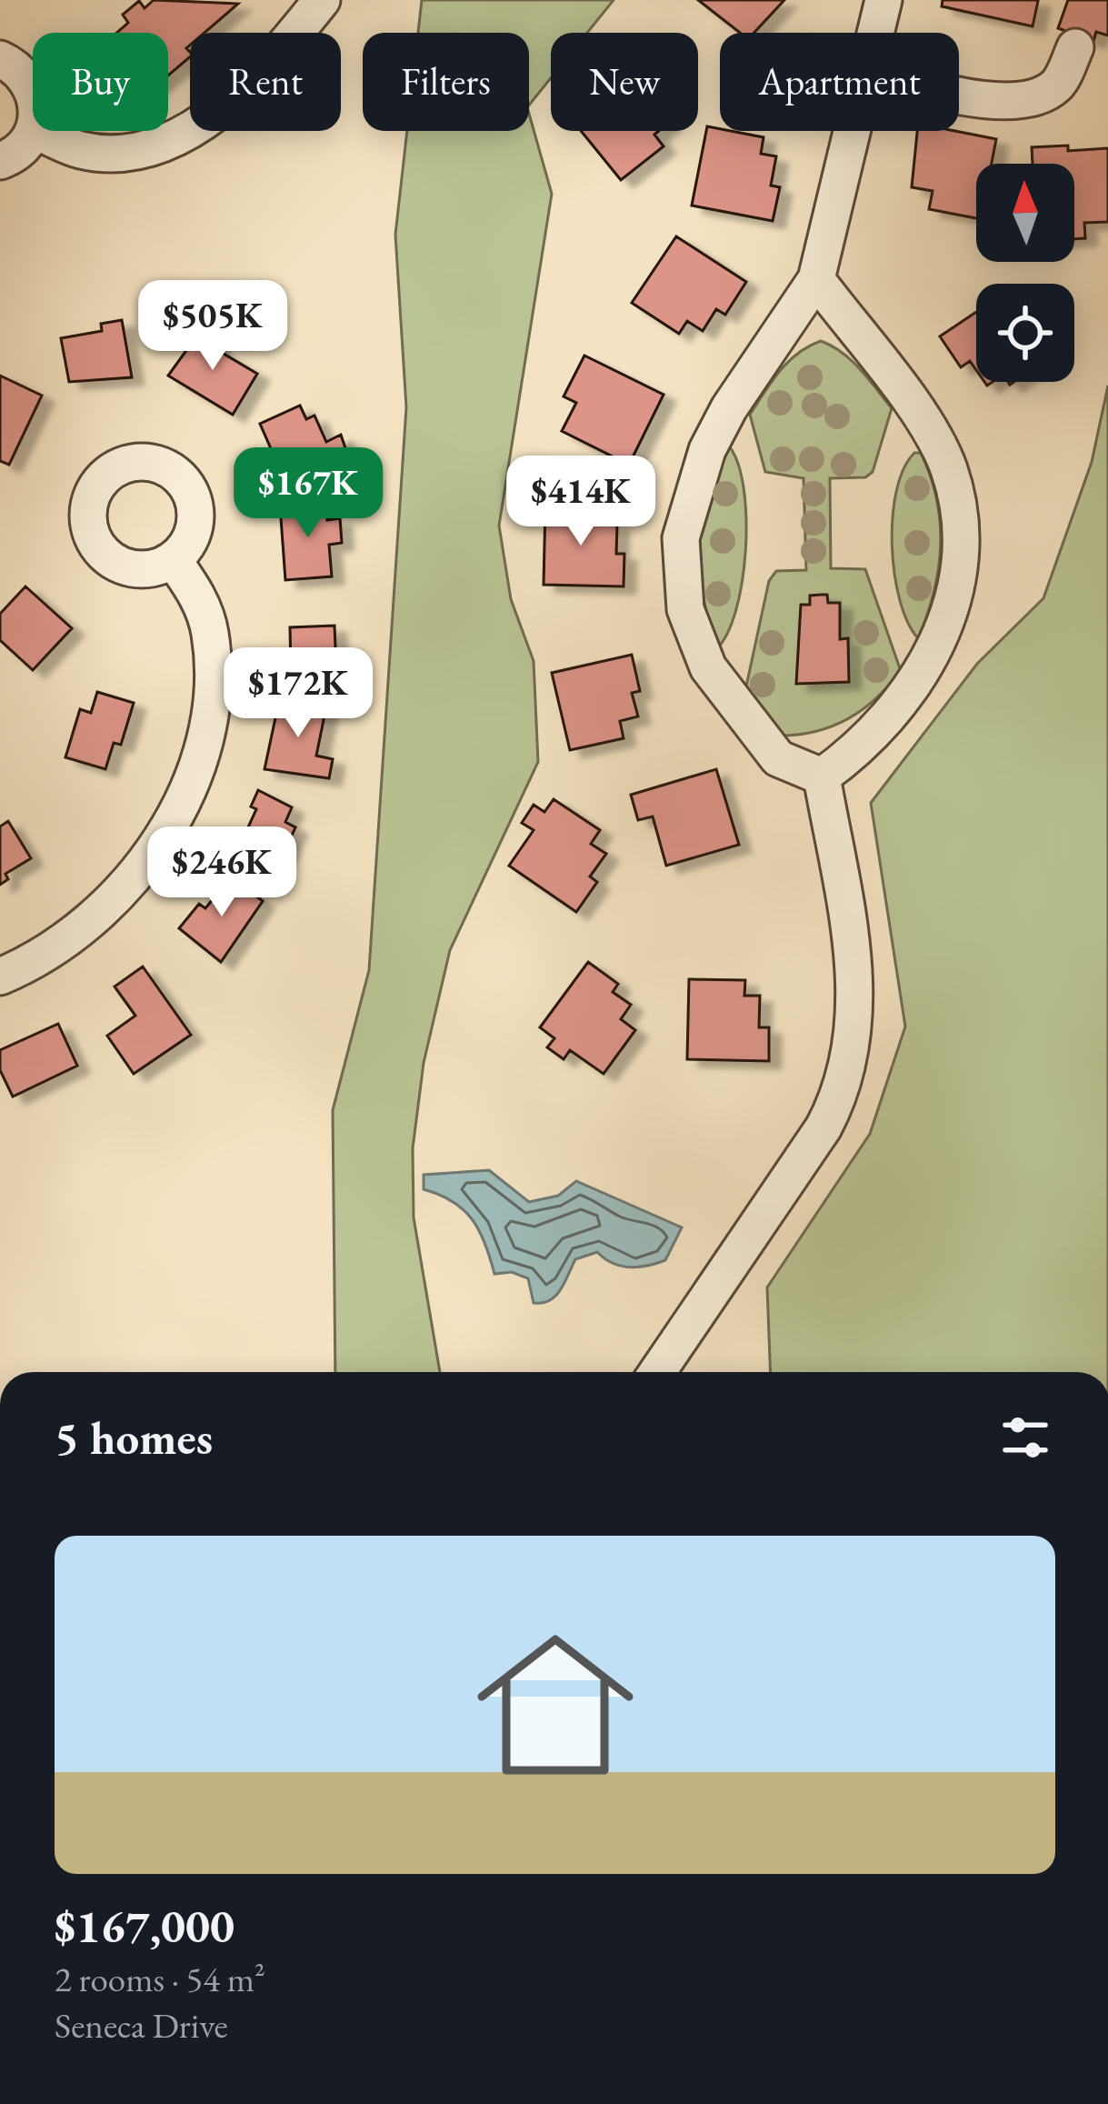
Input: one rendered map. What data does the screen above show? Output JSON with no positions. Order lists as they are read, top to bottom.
{
  "north": "top",
  "page": {
    "chip": [
      "Buy",
      "Rent",
      "Filters",
      "New",
      "Apartment"
    ],
    "price": [
      "$505K",
      "$167K",
      "$414K",
      "$172K",
      "$246K"
    ],
    "heading": "5 homes",
    "list": [
      {
        "name": "$167,000",
        "note": "2 rooms · 54 m² · Seneca Drive"
      }
    ]
  }
}
